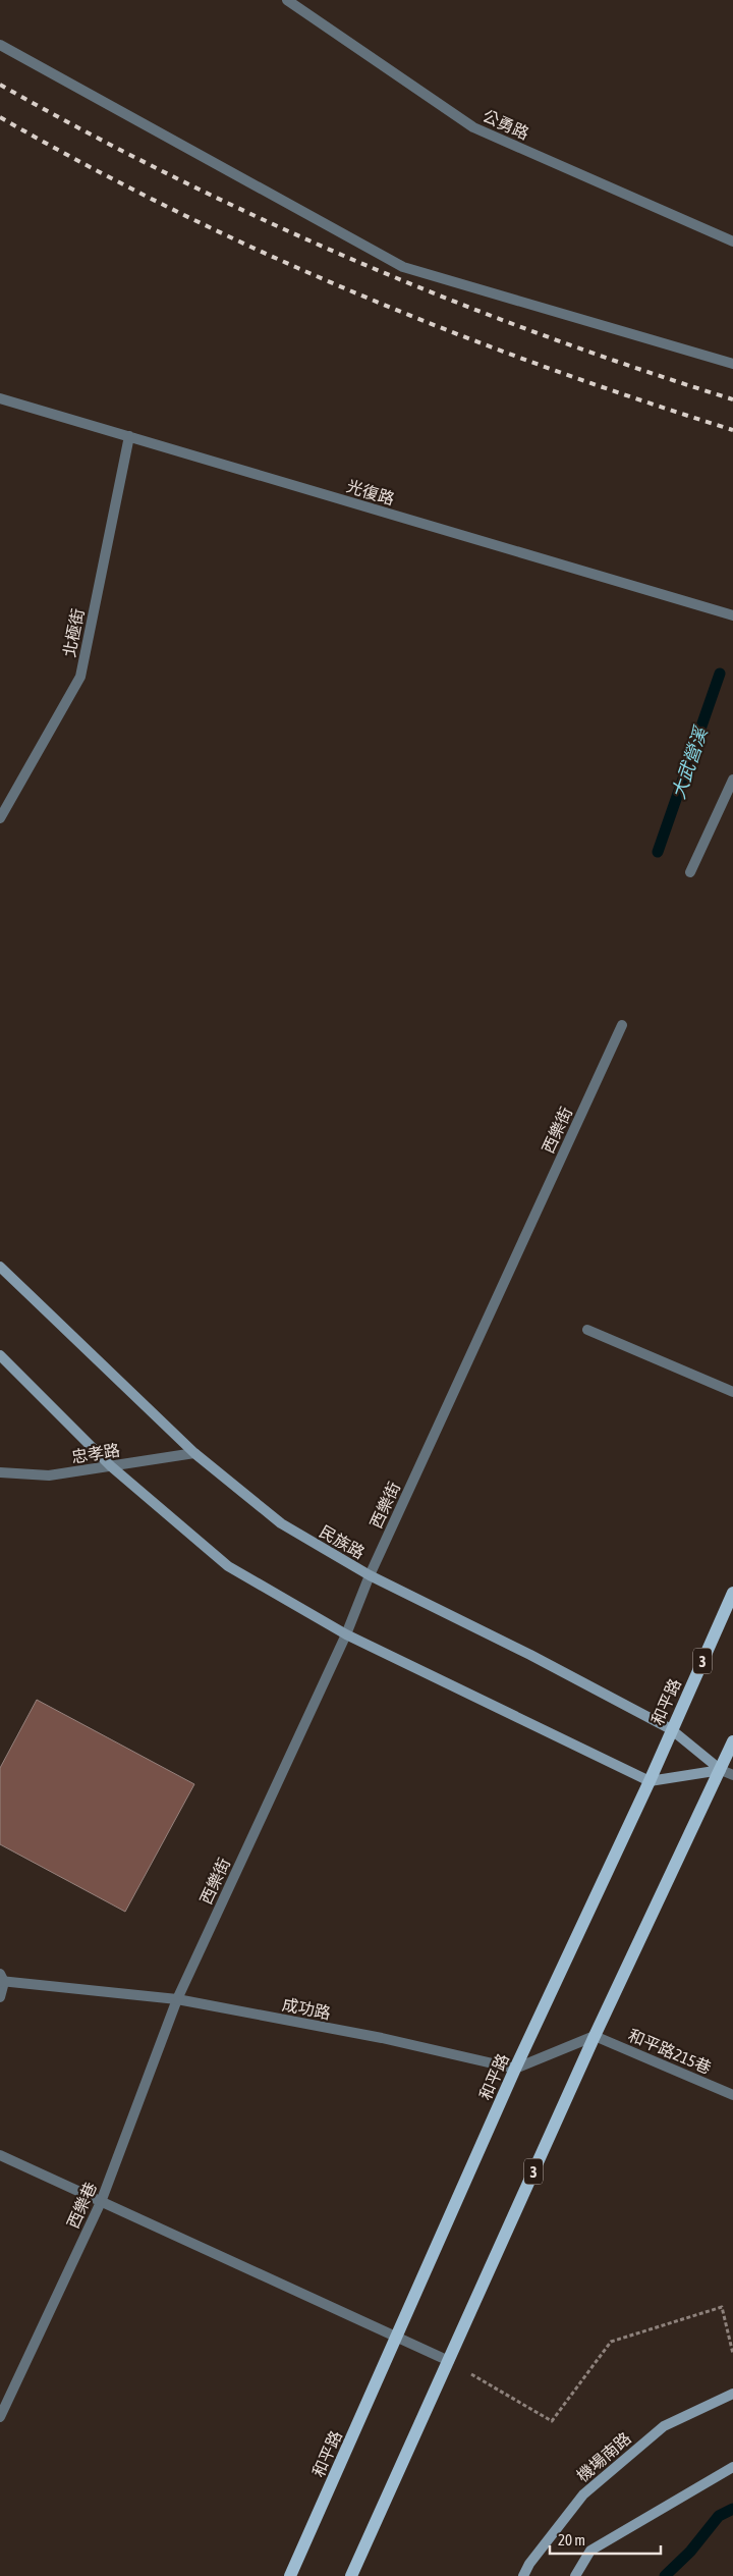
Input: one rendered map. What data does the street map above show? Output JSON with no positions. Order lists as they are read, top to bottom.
{
  "streets": {
    "main road": ["3", "和平路"],
    "street": [
      "公勇路",
      "光復路",
      "北極街",
      "西樂街",
      "忠孝路",
      "民族路",
      "成功路",
      "和平路215巷",
      "西樂巷",
      "機場南路"
    ]
  },
  "crossings": [
    ["光復路", "北極街"],
    ["西樂街", "民族路"],
    ["西樂街", "成功路"],
    ["西樂街", "西樂巷"],
    ["忠孝路", "民族路"],
    ["民族路", "3"],
    ["民族路", "和平路"],
    ["3", "和平路215巷"],
    ["和平路", "成功路"],
    ["成功路", "西樂巷"]
  ],
  "water": ["大武營溪"],
  "scale_bar": "20 m"
}
